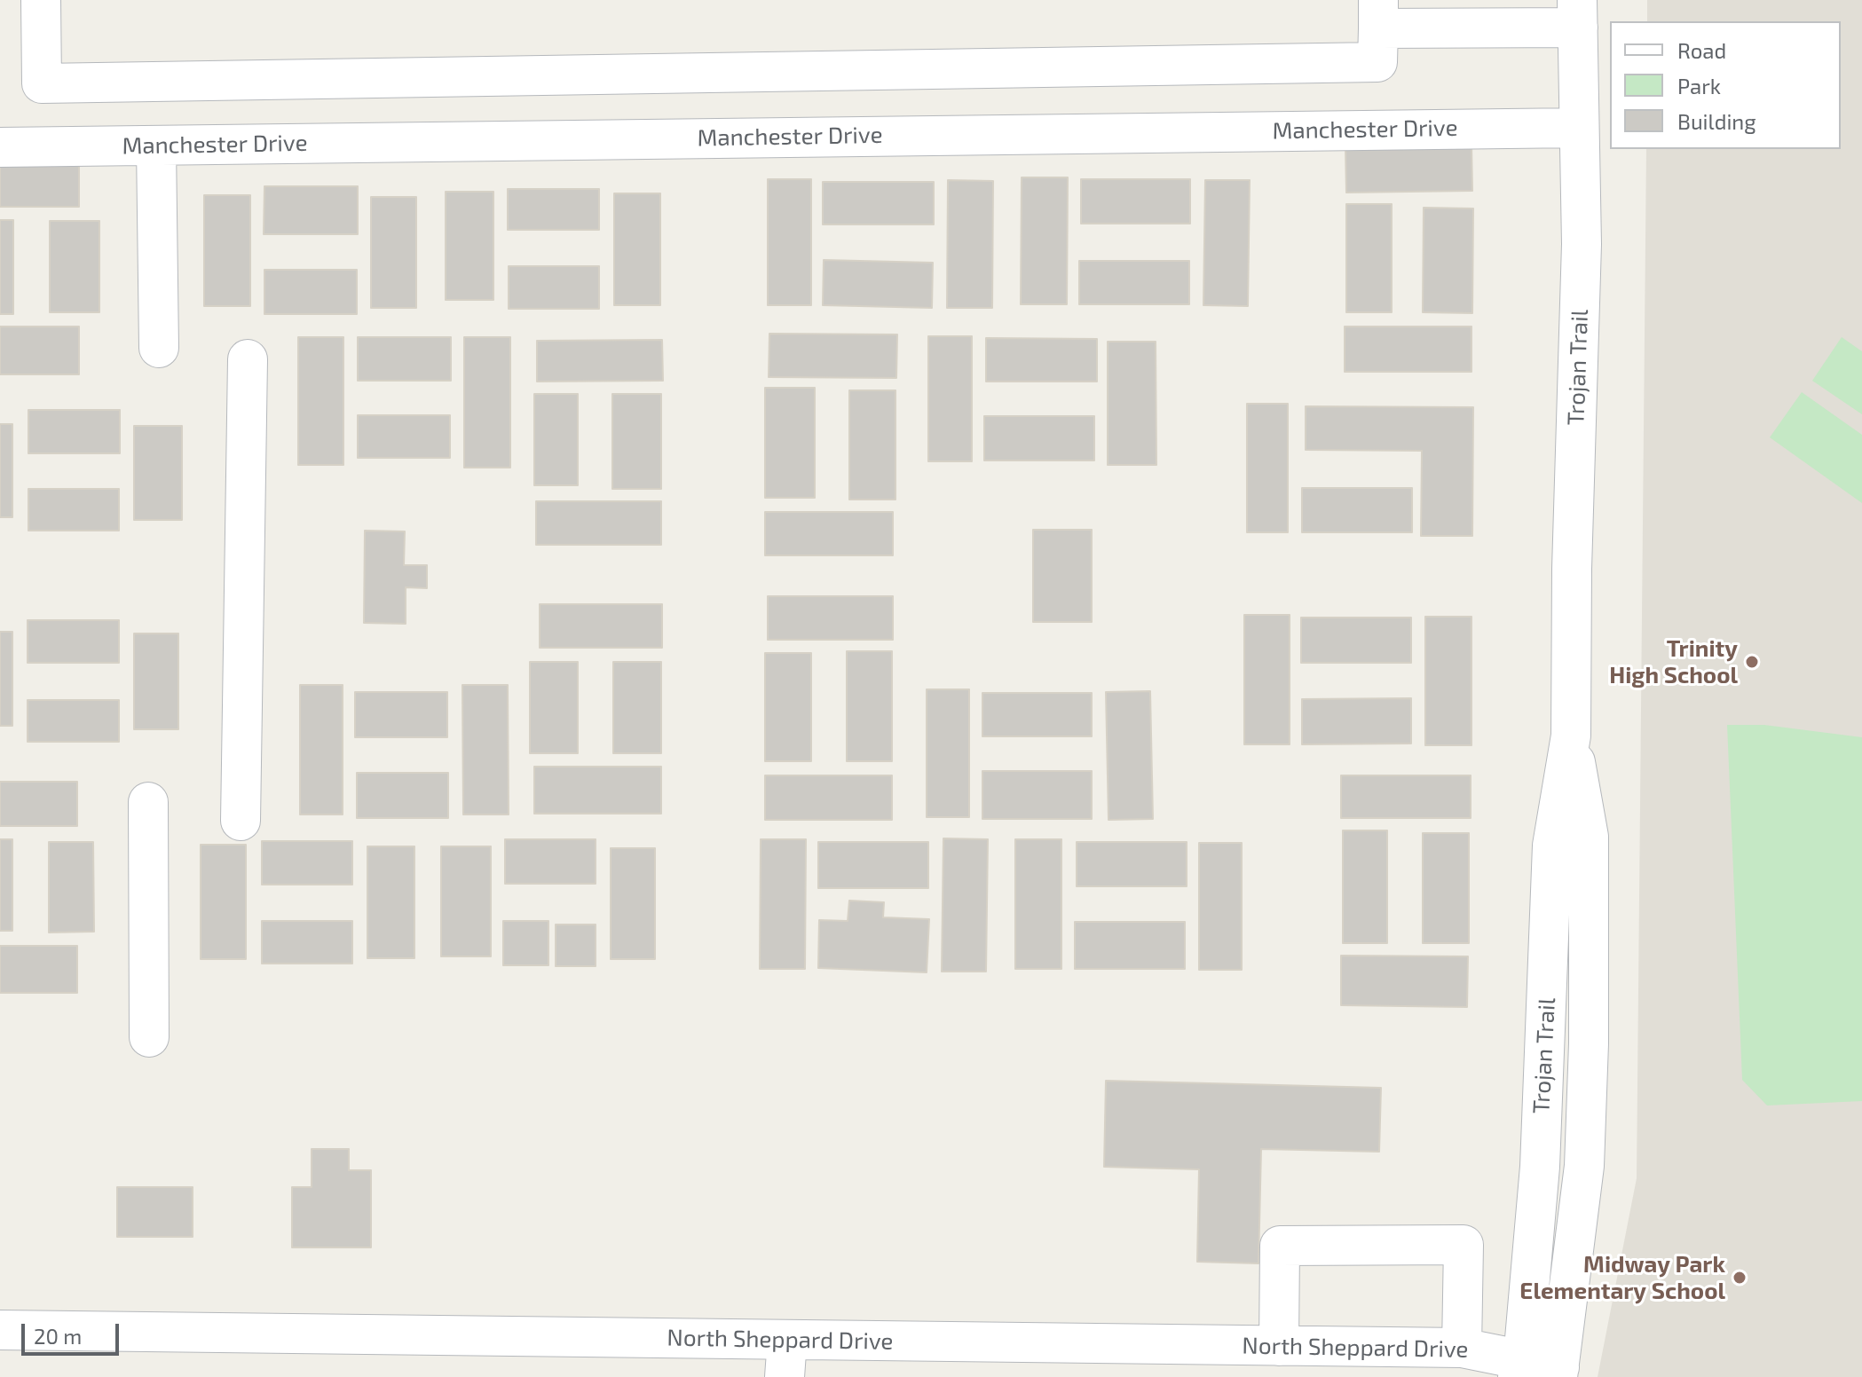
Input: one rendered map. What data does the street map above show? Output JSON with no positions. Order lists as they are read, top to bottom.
{
  "streets": {
    "street": ["Manchester Drive", "Trojan Trail", "North Sheppard Drive"]
  },
  "crossings": [
    ["Manchester Drive", "Trojan Trail"],
    ["Trojan Trail", "North Sheppard Drive"]
  ],
  "places": ["Trinity High School", "Midway Park Elementary School"],
  "legend": ["Road", "Park", "Building"],
  "scale_bar": "20 m"
}
